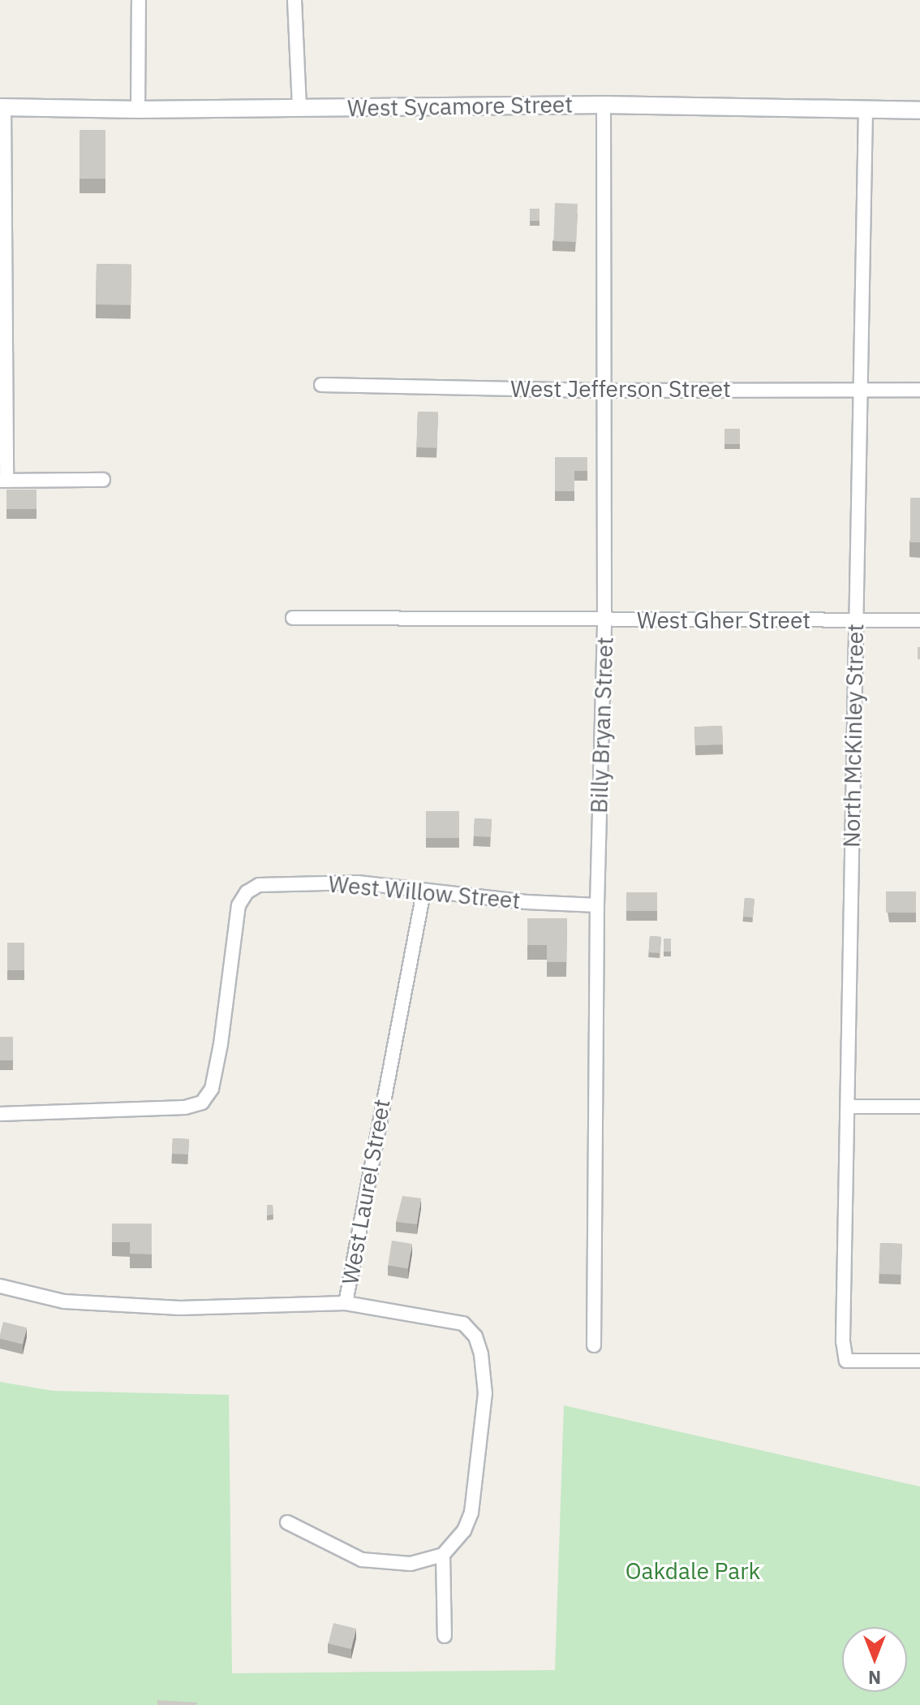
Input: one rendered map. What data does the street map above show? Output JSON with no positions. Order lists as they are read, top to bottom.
{
  "streets": {
    "street": [
      "West Sycamore Street",
      "West Jefferson Street",
      "West Gher Street",
      "Billy Bryan Street",
      "North McKinley Street",
      "West Willow Street",
      "West Laurel Street"
    ]
  },
  "crossings": [
    ["West Sycamore Street", "Billy Bryan Street"],
    ["West Sycamore Street", "North McKinley Street"],
    ["West Jefferson Street", "Billy Bryan Street"],
    ["West Jefferson Street", "North McKinley Street"],
    ["West Gher Street", "Billy Bryan Street"],
    ["West Gher Street", "North McKinley Street"],
    ["Billy Bryan Street", "West Willow Street"],
    ["West Willow Street", "West Laurel Street"]
  ],
  "parks": ["Oakdale Park"],
  "north": "bottom"
}
